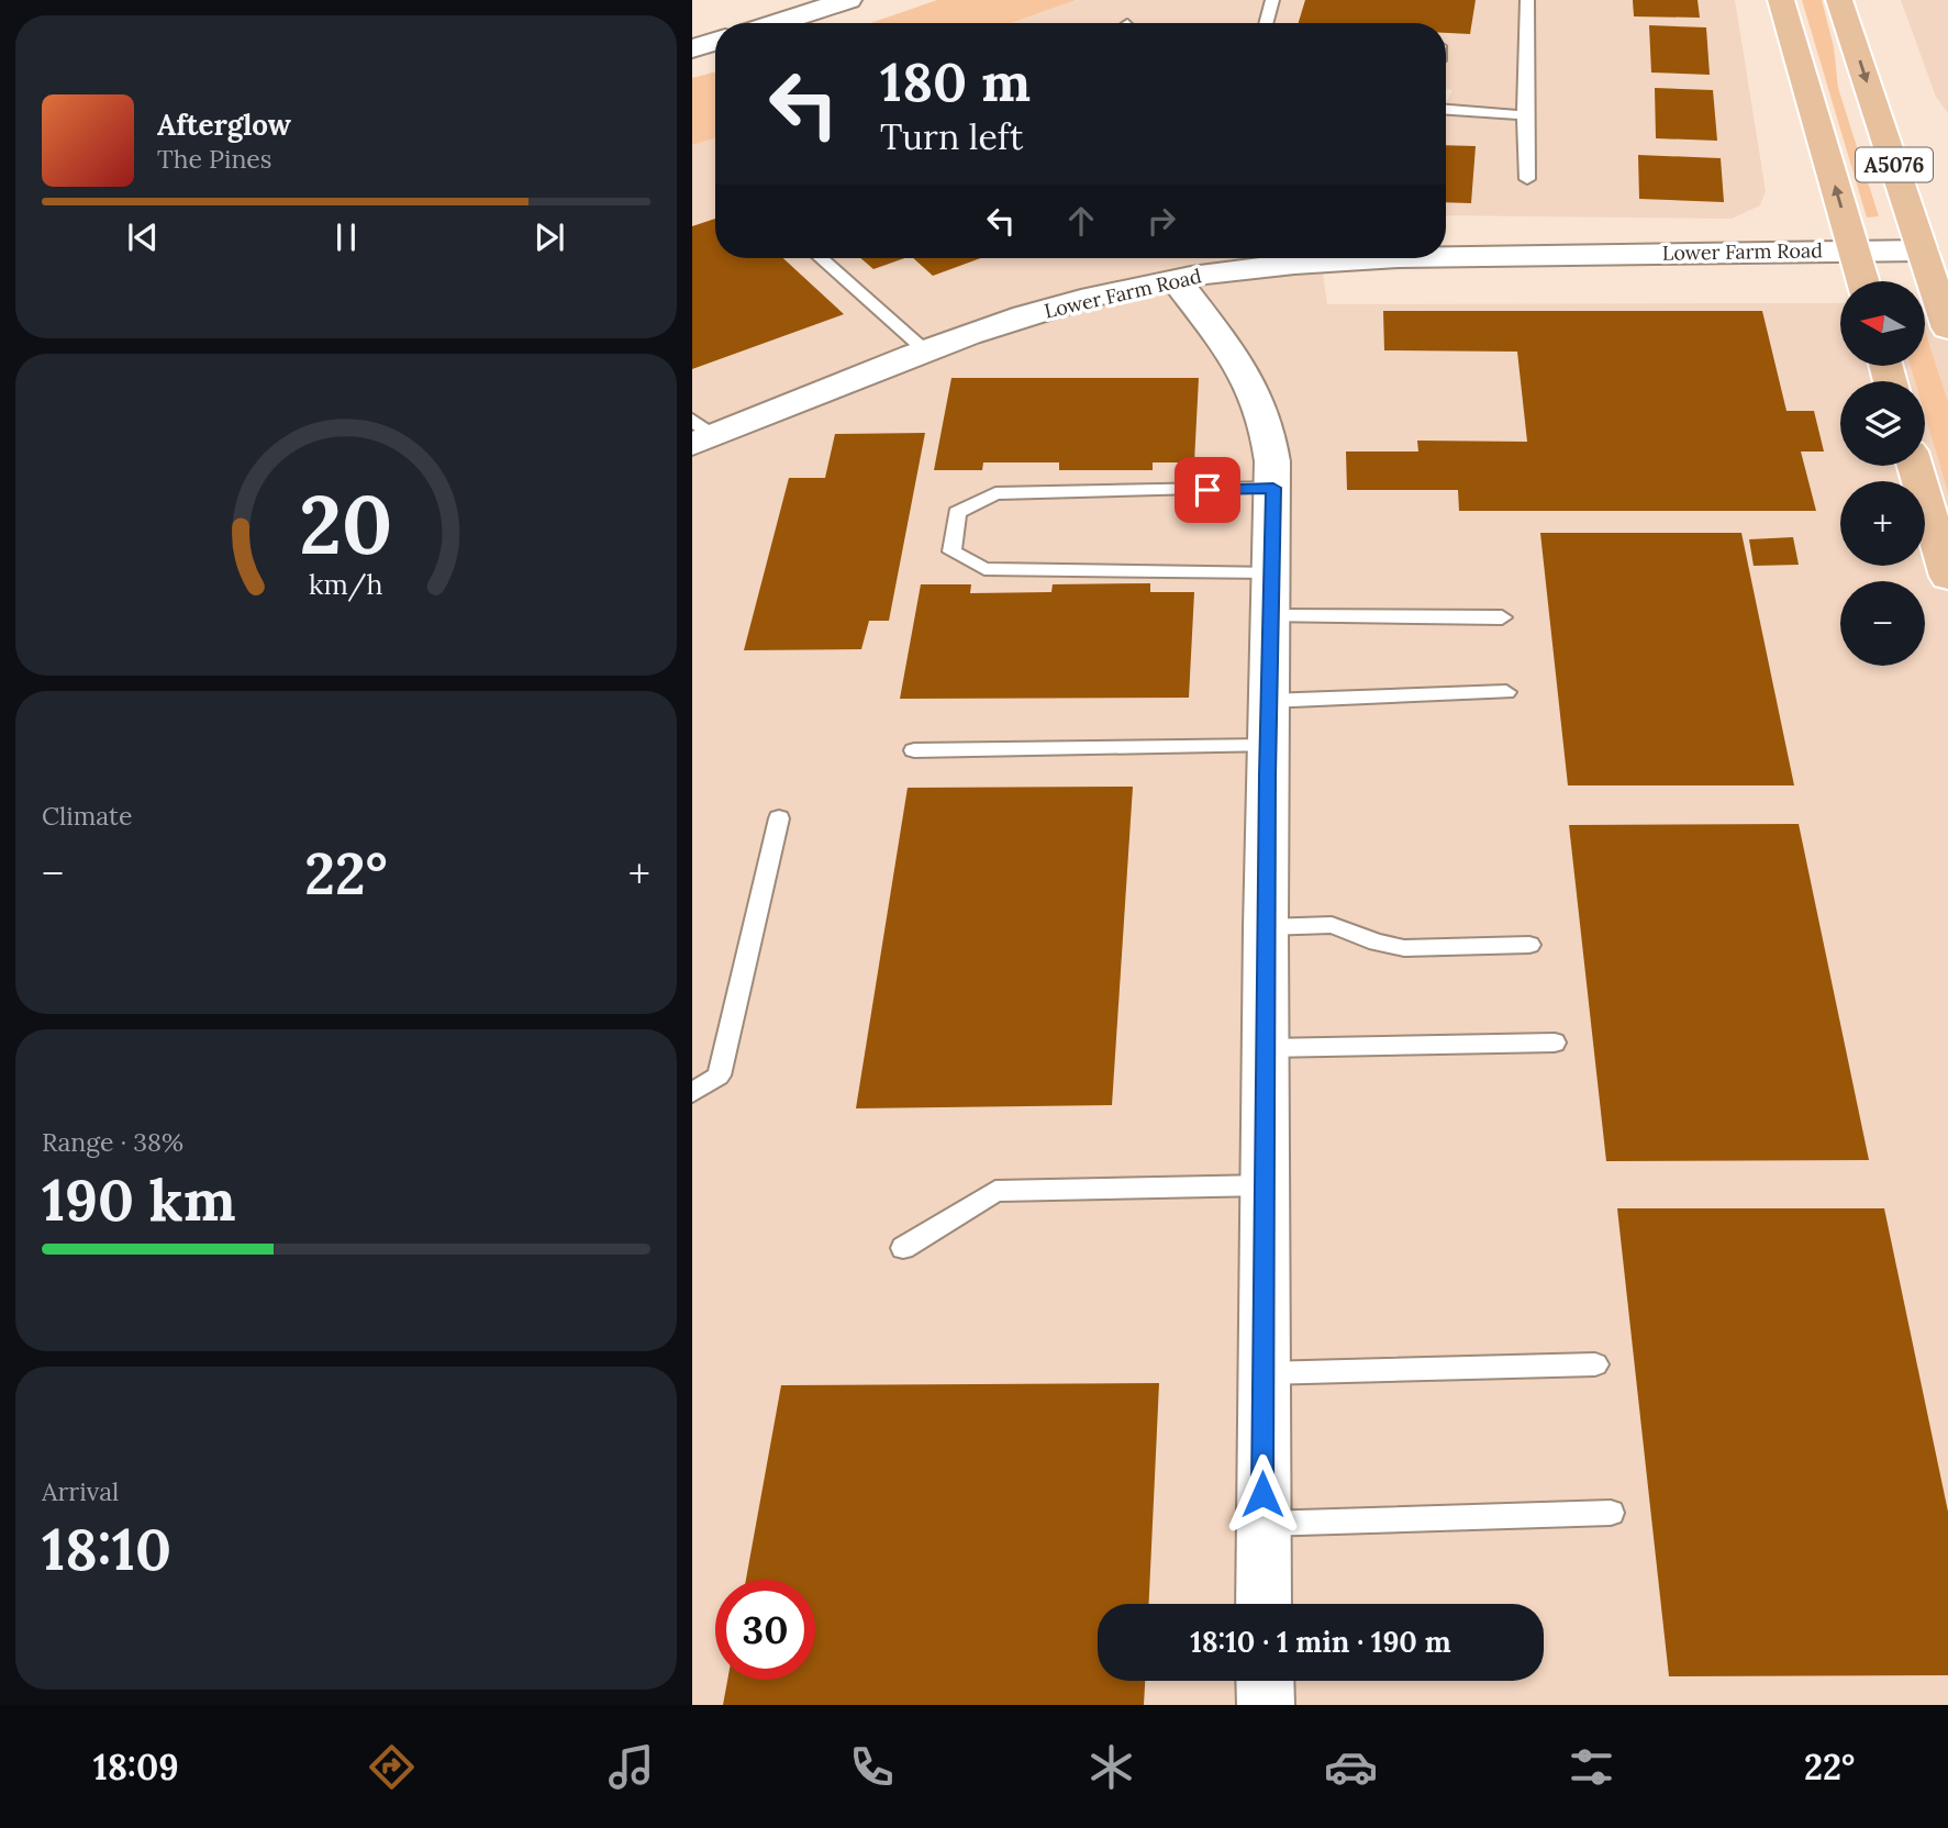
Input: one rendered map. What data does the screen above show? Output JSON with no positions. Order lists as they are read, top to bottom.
{
  "streets": {
    "main road": ["A5076"],
    "street": ["Lower Farm Road"]
  },
  "crossings": [
    ["A5076", "Lower Farm Road"]
  ],
  "north": "left",
  "page": {
    "turn": ["180 m", "Turn left"],
    "song": ["Afterglow", "The Pines"],
    "map_buttons": ["+", "−"],
    "tile": [
      "Climate",
      ["Range · 38%", "190 km"],
      ["Arrival", "18:10"]
    ],
    "heat": ["−", "22°", "+"],
    "limit": "30",
    "trip": "18:10 · 1 min · 190 m",
    "tabs": ["18:09", "22°"],
    "gauge": ["20", "km/h"]
  }
}
